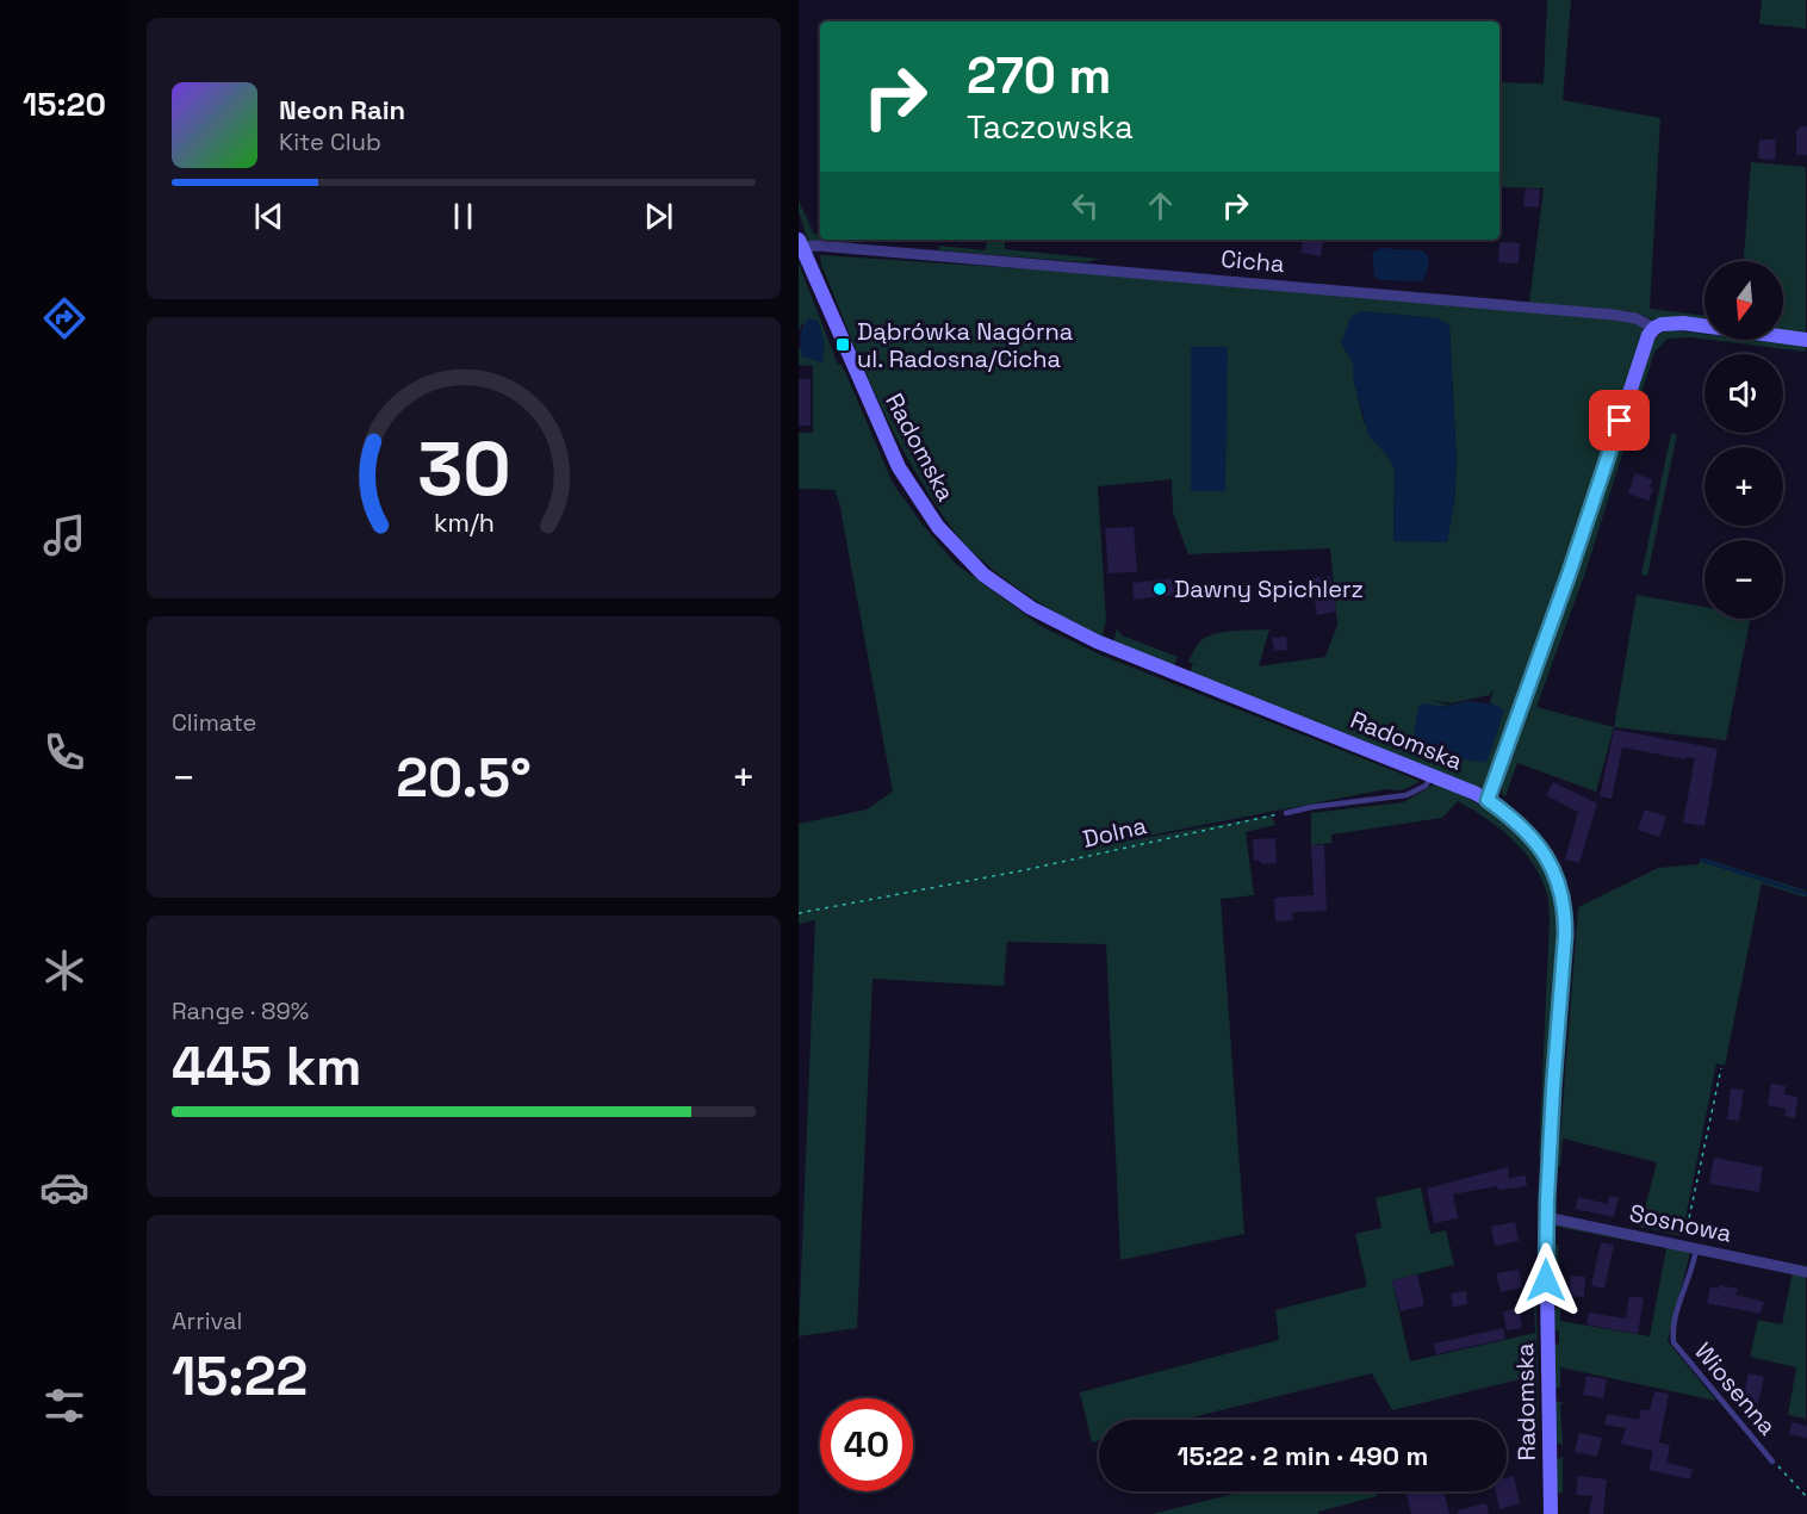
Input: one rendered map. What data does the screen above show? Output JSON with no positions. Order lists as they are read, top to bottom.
{
  "streets": {
    "street": ["Cicha", "Radomska", "Sosnowa"],
    "lane": ["Wiosenna"],
    "path": ["Dolna"]
  },
  "crossings": [
    ["Cicha", "Radomska"],
    ["Radomska", "Sosnowa"],
    ["Sosnowa", "Wiosenna"]
  ],
  "places": {
    "transit": ["Dąbrówka Nagórna ul. Radosna/Cicha"],
    "other": ["Dawny Spichlerz"]
  },
  "north": "bottom",
  "page": {
    "tabs": "15:20",
    "turn": ["270 m", "Taczowska"],
    "song": ["Neon Rain", "Kite Club"],
    "map_buttons": ["+", "−"],
    "tile": [
      "Climate",
      ["Range · 89%", "445 km"],
      ["Arrival", "15:22"]
    ],
    "heat": ["−", "20.5°", "+"],
    "limit": "40",
    "trip": "15:22 · 2 min · 490 m",
    "gauge": ["30", "km/h"]
  }
}
